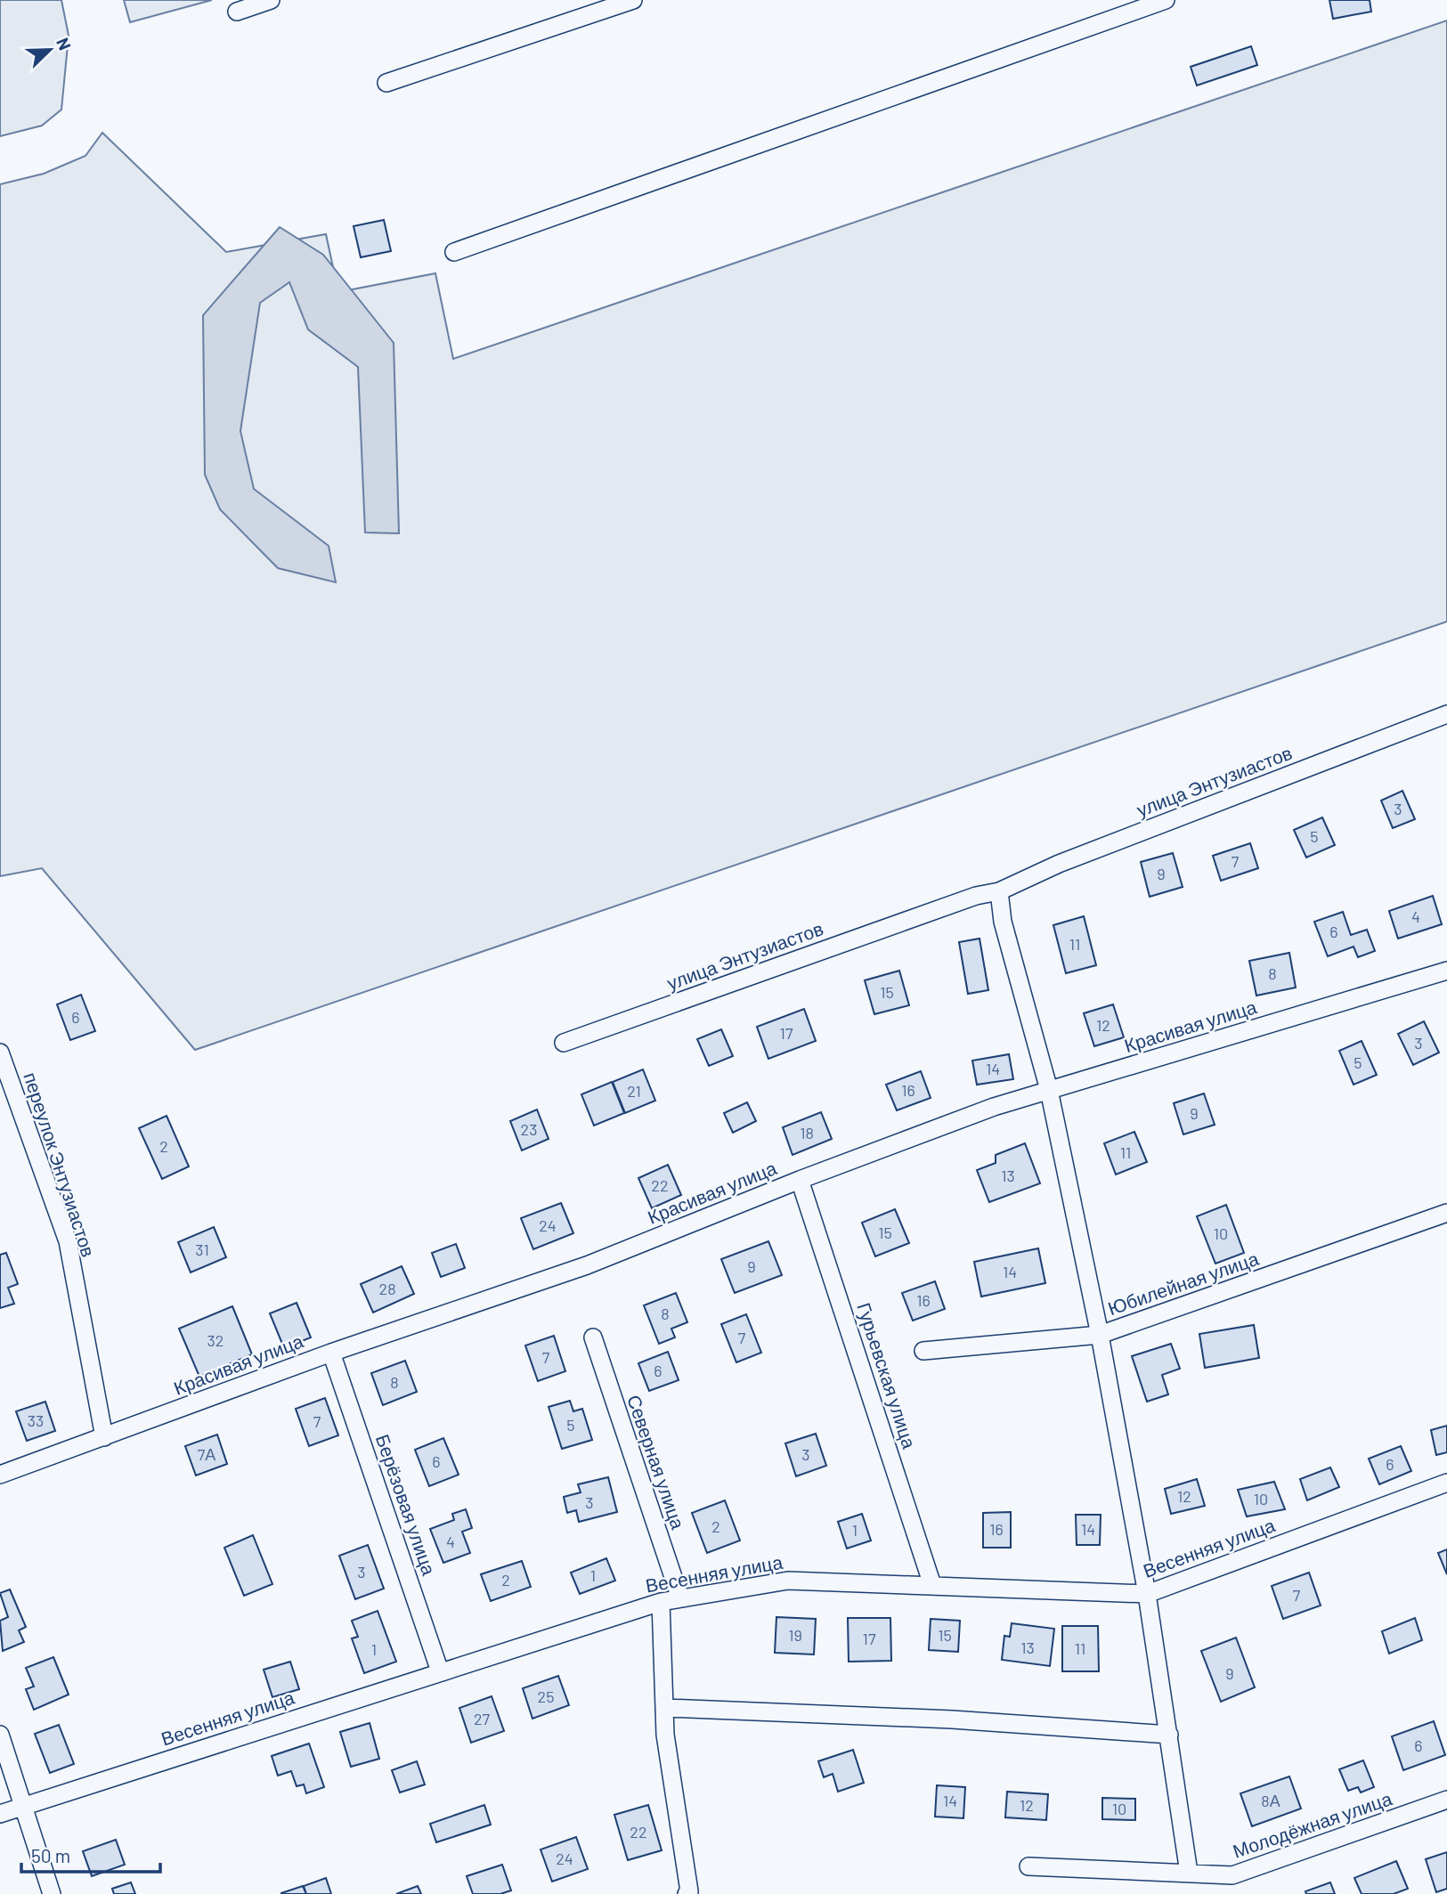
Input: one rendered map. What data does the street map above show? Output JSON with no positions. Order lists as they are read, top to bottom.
{
  "streets": {
    "street": [
      "улица Энтузиастов",
      "Красивая улица",
      "переулок Энтузиастов",
      "Юбилейная улица",
      "Гурьевская улица",
      "Северная улица",
      "Берёзовая улица",
      "Весенняя улица",
      "Молодёжная улица"
    ]
  },
  "crossings": [
    ["Красивая улица", "переулок Энтузиастов"],
    ["Красивая улица", "Гурьевская улица"],
    ["Красивая улица", "Берёзовая улица"],
    ["Гурьевская улица", "Весенняя улица"],
    ["Северная улица", "Весенняя улица"],
    ["Берёзовая улица", "Весенняя улица"]
  ],
  "house_numbers": [
    "3",
    "5",
    "7",
    "9",
    "4",
    "6",
    "11",
    "8",
    "15",
    "6",
    "12",
    "17",
    "3",
    "5",
    "14",
    "16",
    "21",
    "9",
    "23",
    "18",
    "2",
    "11",
    "13",
    "22",
    "24",
    "15",
    "10",
    "31",
    "9",
    "14",
    "28",
    "16",
    "8",
    "7",
    "32",
    "7",
    "6",
    "8",
    "33",
    "7",
    "5",
    "7А",
    "3",
    "6",
    "6",
    "12",
    "10",
    "3",
    "2",
    "16",
    "14",
    "1",
    "4",
    "3",
    "1",
    "2",
    "7",
    "19",
    "15",
    "17",
    "13",
    "11",
    "1",
    "9",
    "25",
    "27",
    "6",
    "14",
    "8А",
    "12",
    "10",
    "22",
    "24"
  ],
  "scale_bar": "50 m",
  "north": "top right"
}
